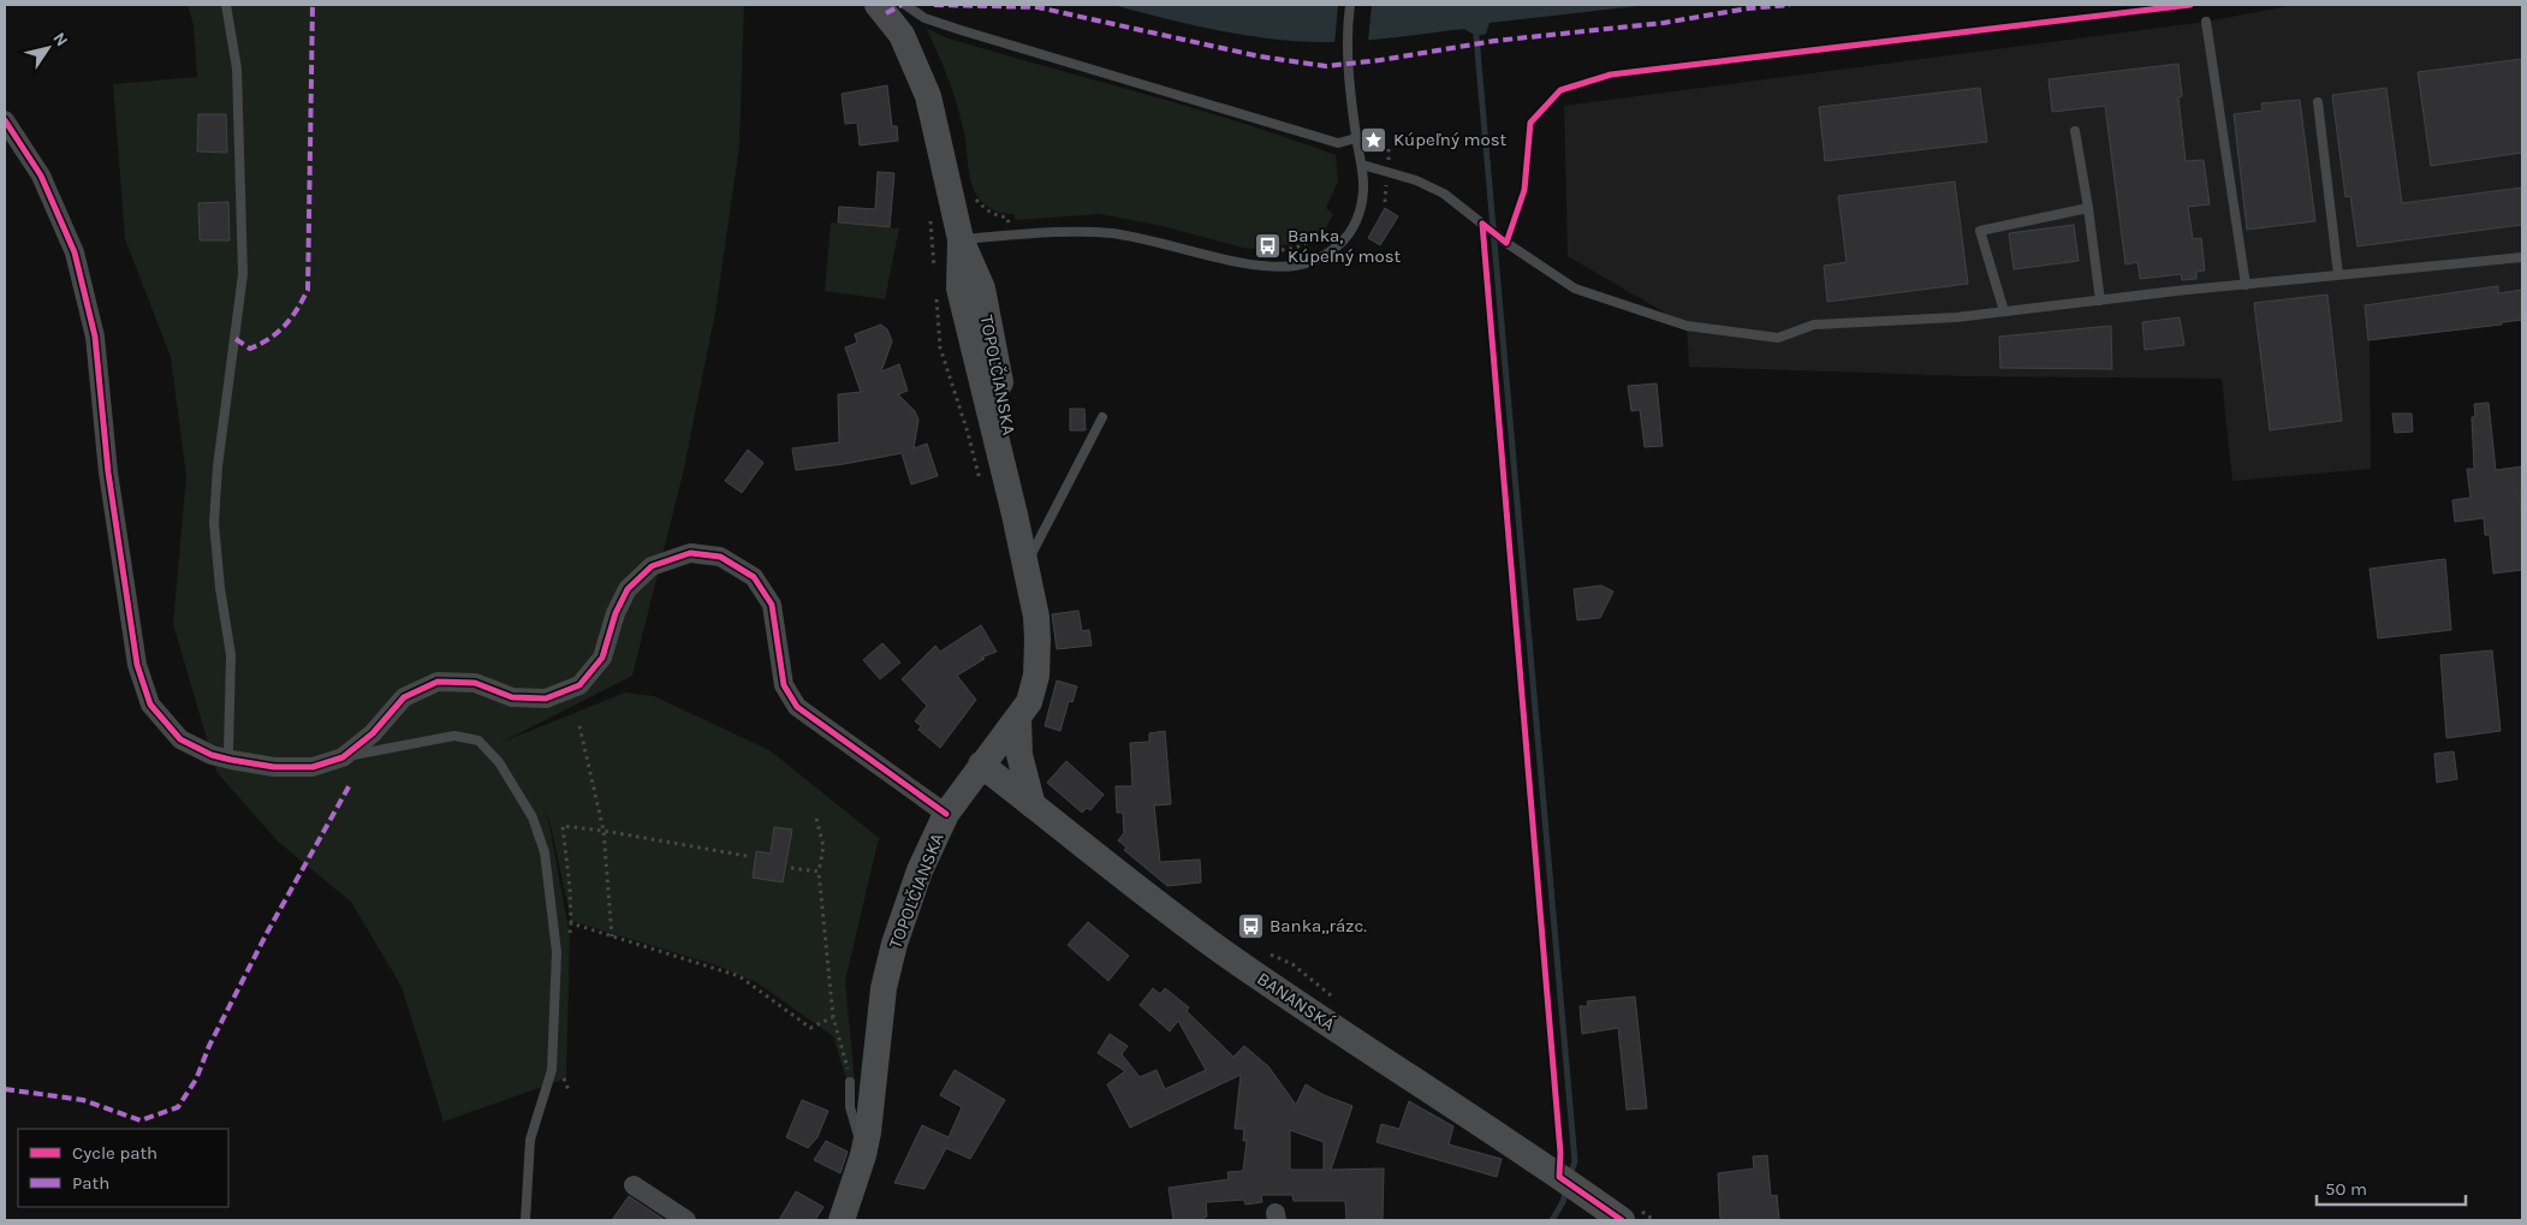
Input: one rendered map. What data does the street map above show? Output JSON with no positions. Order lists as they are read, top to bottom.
{
  "streets": {
    "main road": ["TOPOĽČIANSKA", "BANANSKÁ"]
  },
  "crossings": [
    ["TOPOĽČIANSKA", "BANANSKÁ"]
  ],
  "places": {
    "place": ["Kúpeľný most"],
    "bus stop": ["Banka, Kúpeľný most", "Banka,,rázc."]
  },
  "legend": ["Cycle path", "Path"],
  "scale_bar": "50 m",
  "north": "top right"
}
